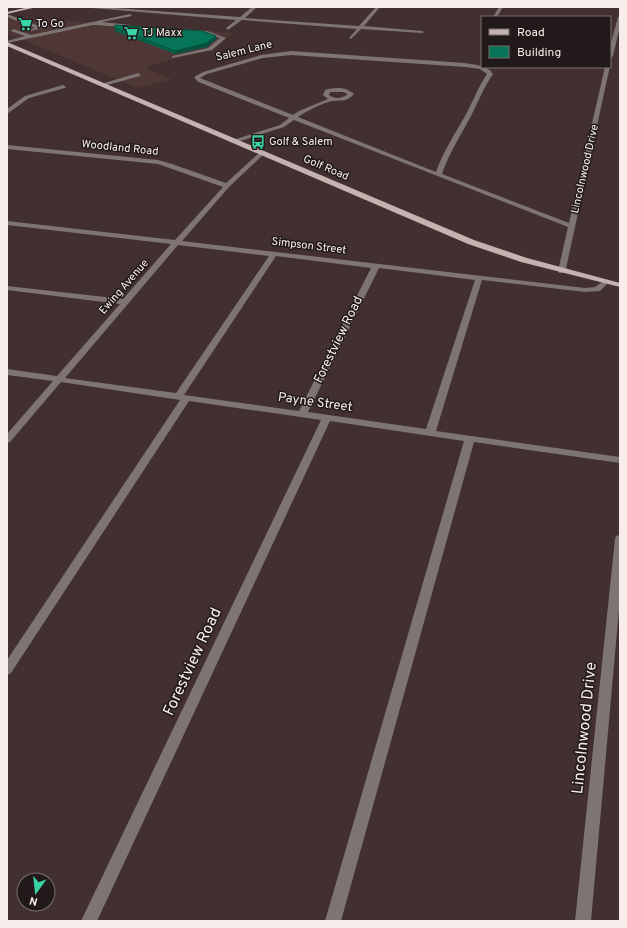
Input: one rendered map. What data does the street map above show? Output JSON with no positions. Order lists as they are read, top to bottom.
{
  "streets": {
    "main road": ["Golf Road"],
    "street": [
      "Salem Lane",
      "Woodland Road",
      "Lincolnwood Drive",
      "Simpson Street",
      "Ewing Avenue",
      "Forestview Road",
      "Payne Street"
    ]
  },
  "crossings": [
    ["Salem Lane", "Lincolnwood Drive"],
    ["Woodland Road", "Ewing Avenue"],
    ["Golf Road", "Lincolnwood Drive"],
    ["Golf Road", "Simpson Street"],
    ["Golf Road", "Ewing Avenue"],
    ["Simpson Street", "Ewing Avenue"],
    ["Simpson Street", "Forestview Road"],
    ["Ewing Avenue", "Payne Street"],
    ["Forestview Road", "Payne Street"]
  ],
  "places": {
    "supermarket": ["To Go", "TJ Maxx"],
    "bus stop": ["Golf & Salem"]
  },
  "legend": ["Road", "Building"],
  "north": "bottom"
}
